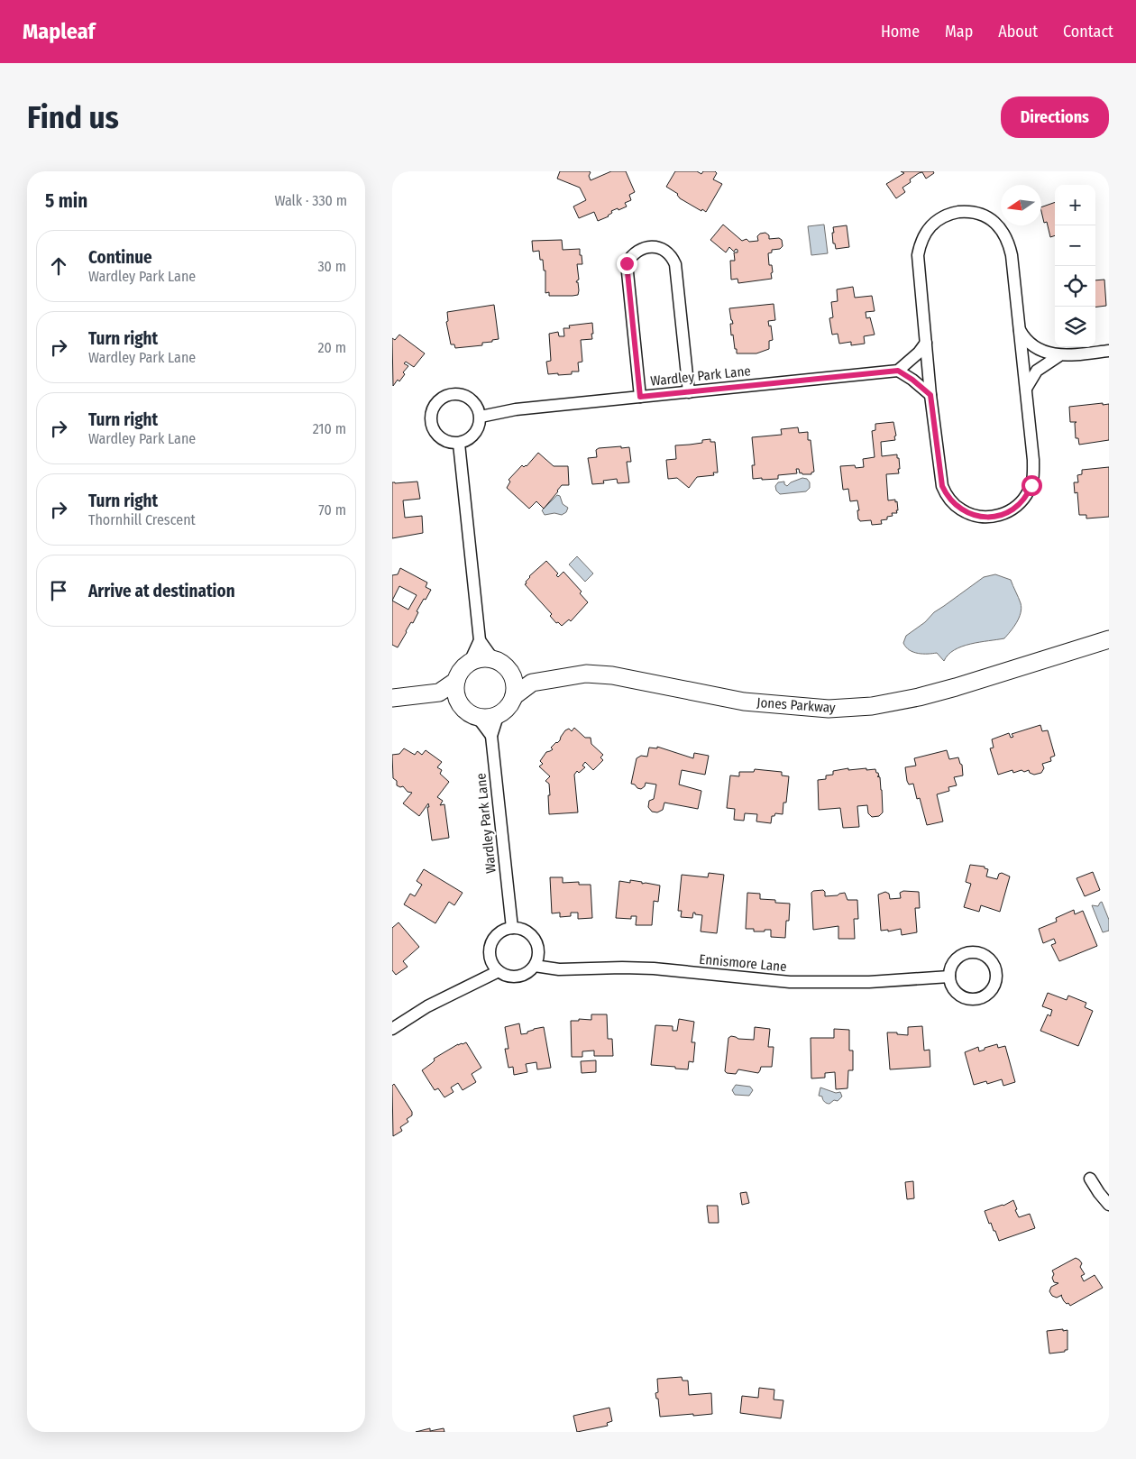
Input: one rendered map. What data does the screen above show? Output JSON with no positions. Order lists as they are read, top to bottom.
{
  "streets": {
    "street": ["Wardley Park Lane", "Jones Parkway", "Ennismore Lane"]
  },
  "crossings": [
    ["Wardley Park Lane", "Jones Parkway"],
    ["Wardley Park Lane", "Ennismore Lane"]
  ],
  "north": "left",
  "page": {
    "header": "Mapleaf",
    "nav": [
      "Home",
      "Map",
      "About",
      "Contact"
    ],
    "buttons": "Directions",
    "title": "Find us",
    "heading": ["5 min", "Walk · 330 m"],
    "map_buttons": ["+", "−"],
    "list": [
      ["Continue", "Wardley Park Lane", "30 m"],
      ["Turn right", "Wardley Park Lane", "20 m"],
      ["Turn right", "Wardley Park Lane", "210 m"],
      ["Turn right", "Thornhill Crescent", "70 m"],
      "Arrive at destination"
    ]
  }
}
